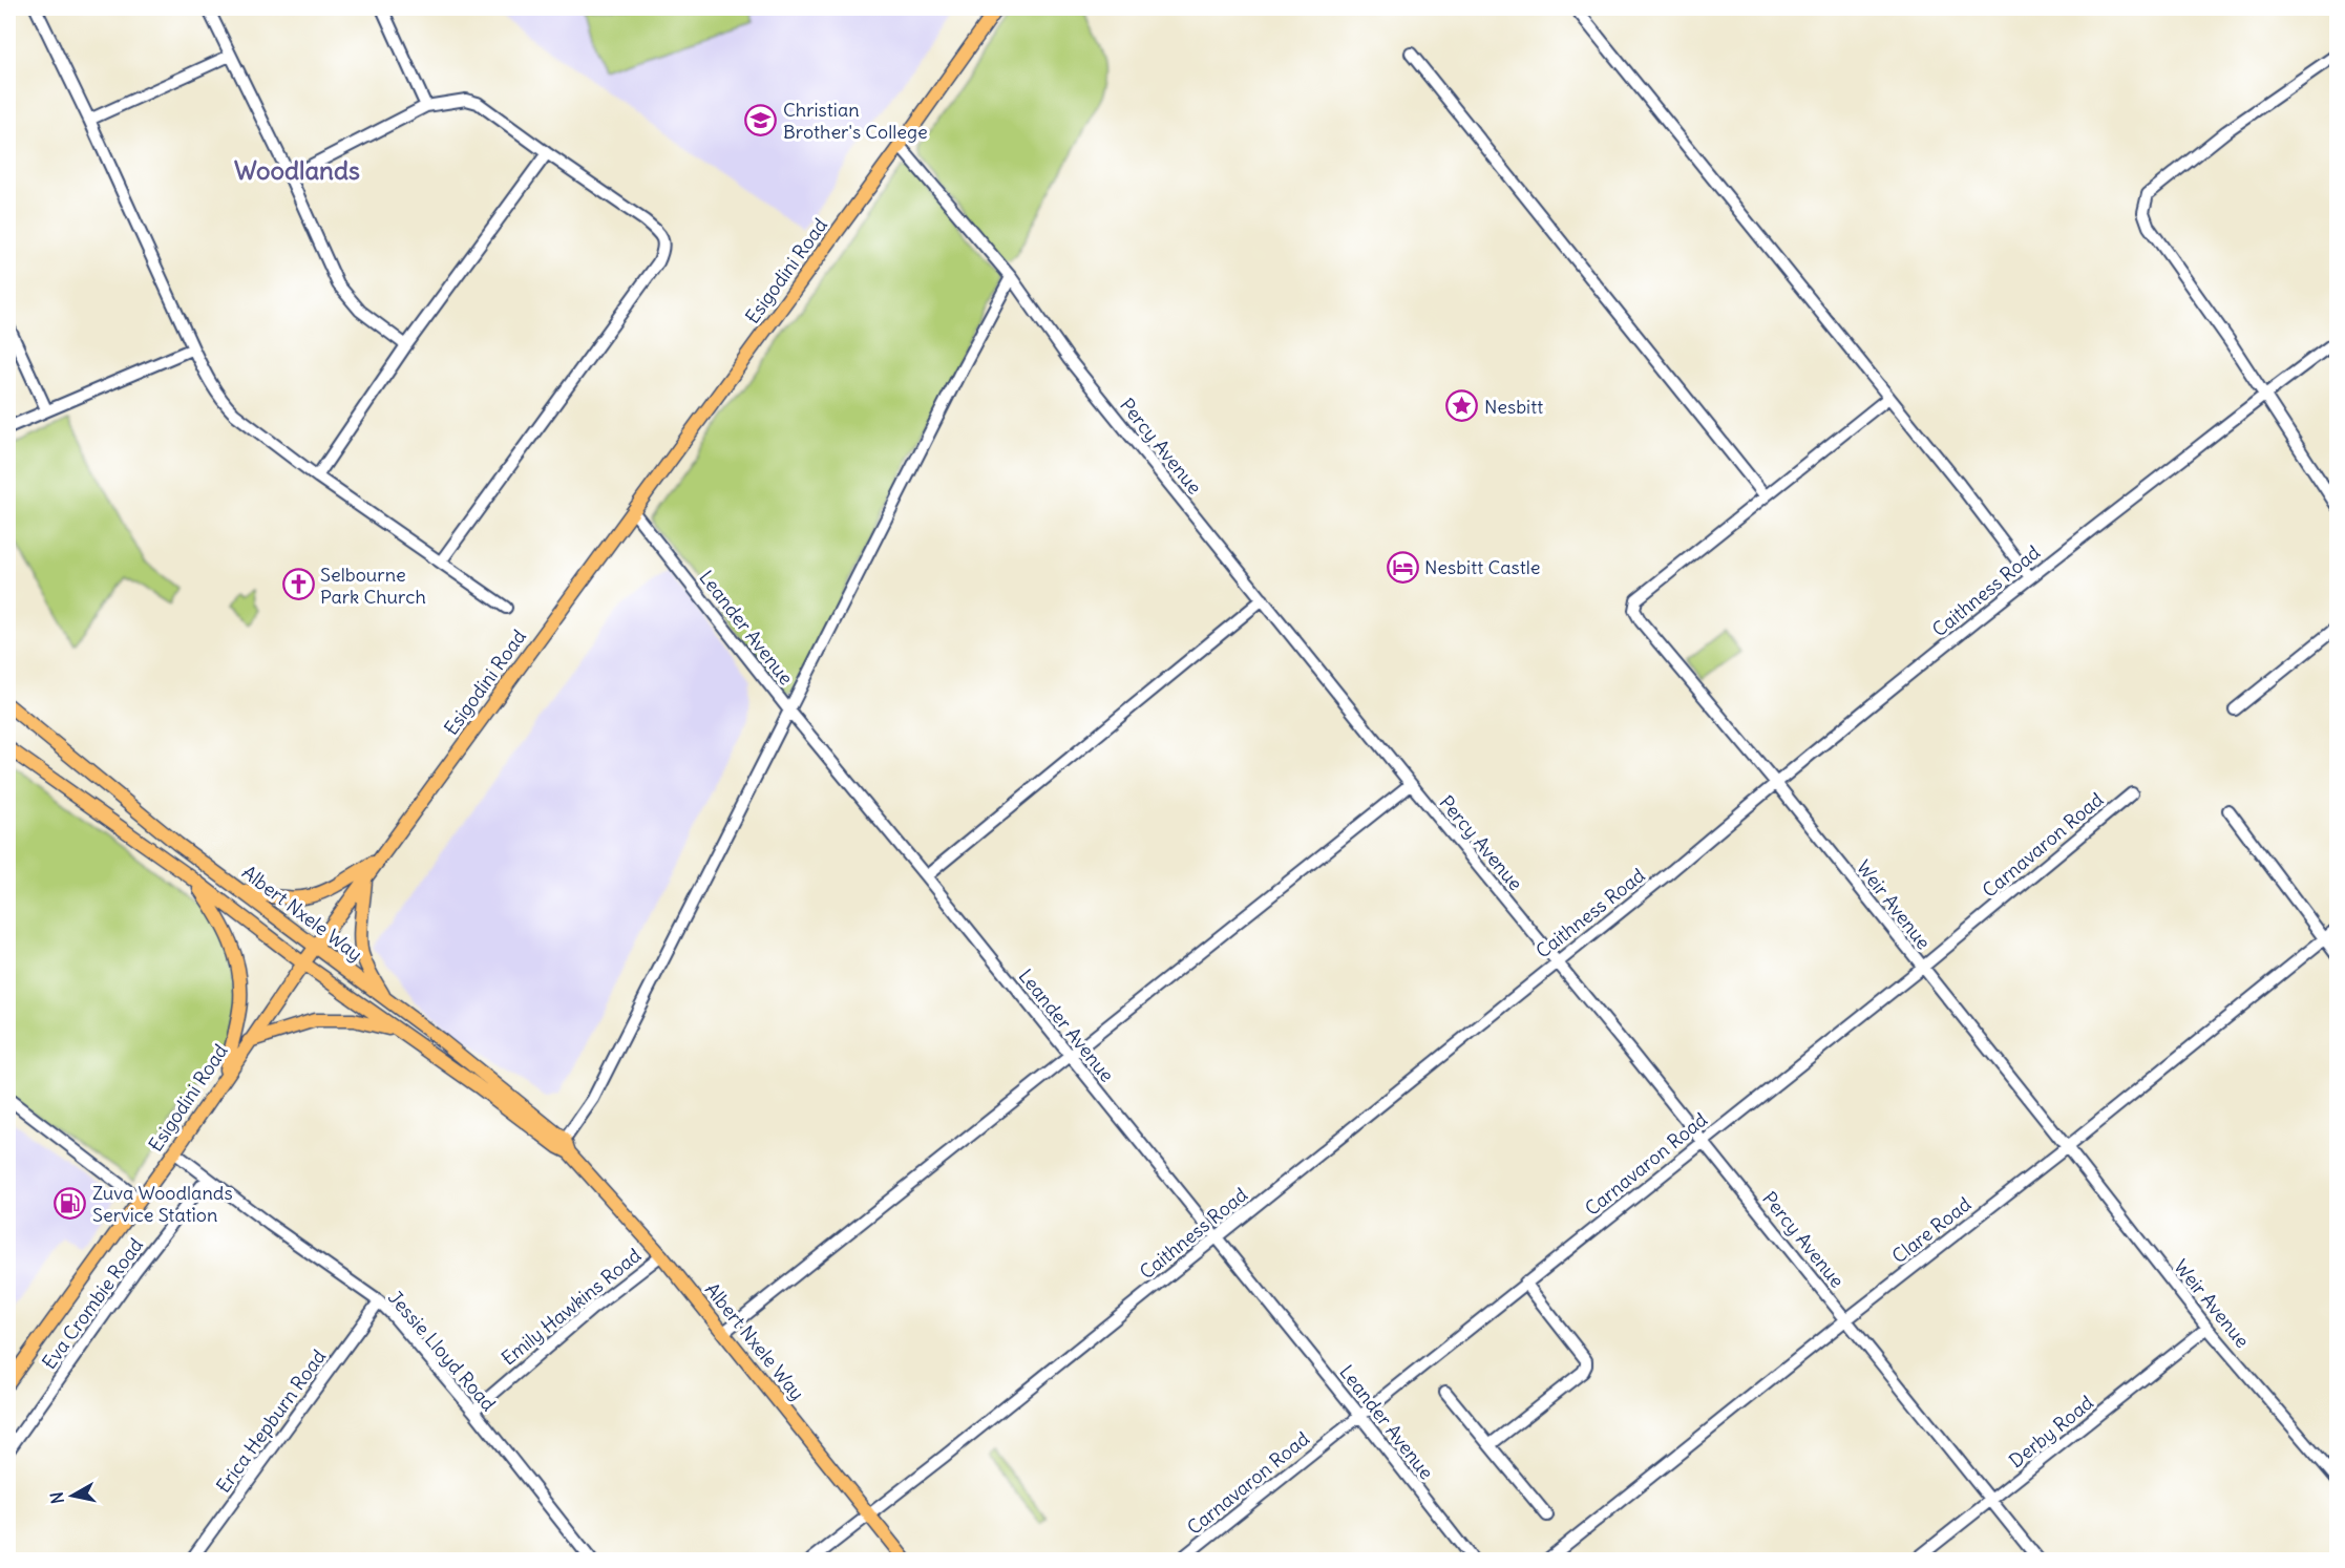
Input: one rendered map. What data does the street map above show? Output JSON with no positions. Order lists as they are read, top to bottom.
{
  "streets": {
    "main road": ["Esigodini Road", "Albert Nxele Way"],
    "street": [
      "Percy Avenue",
      "Caithness Road",
      "Leander Avenue",
      "Carnavaron Road",
      "Weir Avenue",
      "Clare Road",
      "Eva Crombie Road",
      "Emily Hawkins Road",
      "Jessie Lloyd Road",
      "Erica Hepburn Road",
      "Derby Road"
    ]
  },
  "crossings": [
    ["Esigodini Road", "Percy Avenue"],
    ["Esigodini Road", "Leander Avenue"],
    ["Esigodini Road", "Albert Nxele Way"],
    ["Esigodini Road", "Jessie Lloyd Road"],
    ["Percy Avenue", "Caithness Road"],
    ["Percy Avenue", "Carnavaron Road"],
    ["Percy Avenue", "Clare Road"],
    ["Percy Avenue", "Derby Road"],
    ["Caithness Road", "Leander Avenue"],
    ["Caithness Road", "Weir Avenue"],
    ["Caithness Road", "Albert Nxele Way"],
    ["Leander Avenue", "Carnavaron Road"],
    ["Carnavaron Road", "Weir Avenue"],
    ["Weir Avenue", "Clare Road"],
    ["Weir Avenue", "Derby Road"],
    ["Albert Nxele Way", "Emily Hawkins Road"],
    ["Eva Crombie Road", "Jessie Lloyd Road"],
    ["Emily Hawkins Road", "Jessie Lloyd Road"],
    ["Jessie Lloyd Road", "Erica Hepburn Road"]
  ],
  "districts": ["Woodlands"],
  "places": {
    "school or university": ["Christian Brother's College"],
    "place": ["Nesbitt"],
    "hotel": ["Nesbitt Castle"],
    "church": ["Selbourne Park Church"],
    "fuel station": ["Zuva Woodlands Service Station"]
  },
  "north": "left"
}
